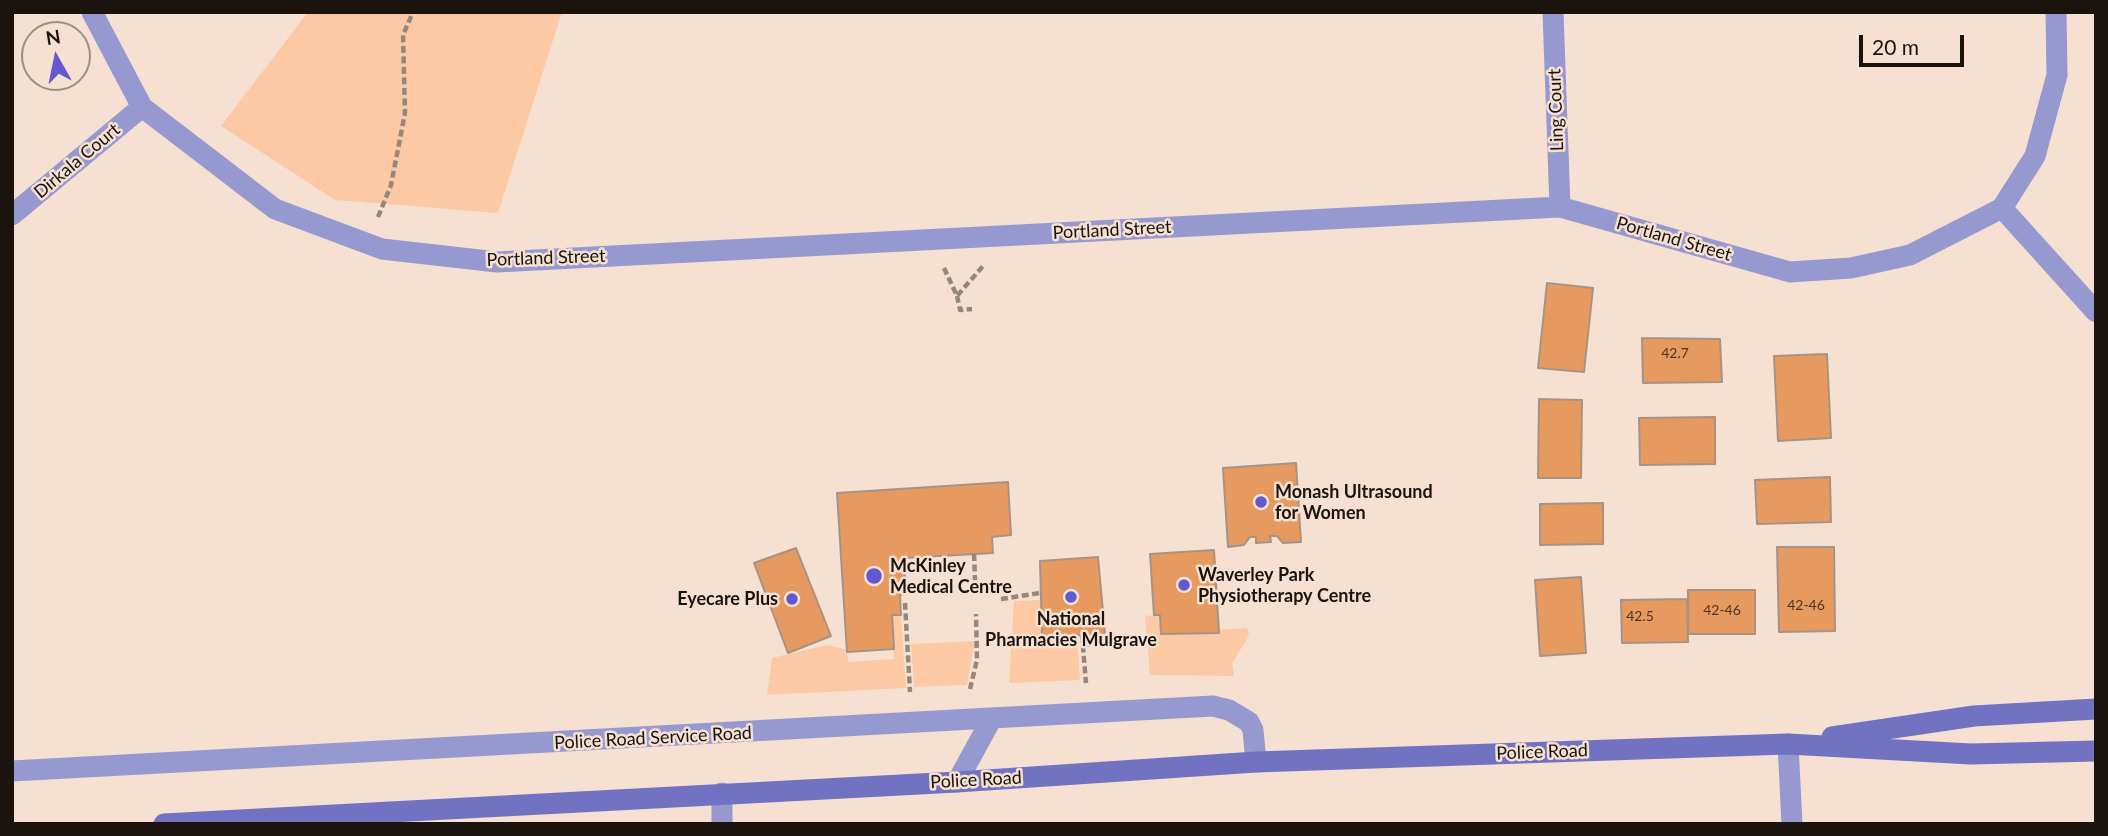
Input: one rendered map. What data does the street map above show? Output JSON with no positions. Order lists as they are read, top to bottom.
{
  "streets": {
    "main road": ["Police Road"],
    "street": [
      "Ling Court",
      "Dirkala Court",
      "Portland Street",
      "Police Road Service Road"
    ]
  },
  "crossings": [
    ["Ling Court", "Portland Street"],
    ["Dirkala Court", "Portland Street"],
    ["Police Road Service Road", "Police Road"]
  ],
  "places": [
    "Monash Ultrasound for Women",
    "McKinley Medical Centre",
    "Waverley Park Physiotherapy Centre",
    "National Pharmacies Mulgrave",
    "Eyecare Plus"
  ],
  "house_numbers": [
    "42.7",
    "42-46",
    "42-46",
    "42.5"
  ],
  "scale_bar": "20 m",
  "north": "top"
}
